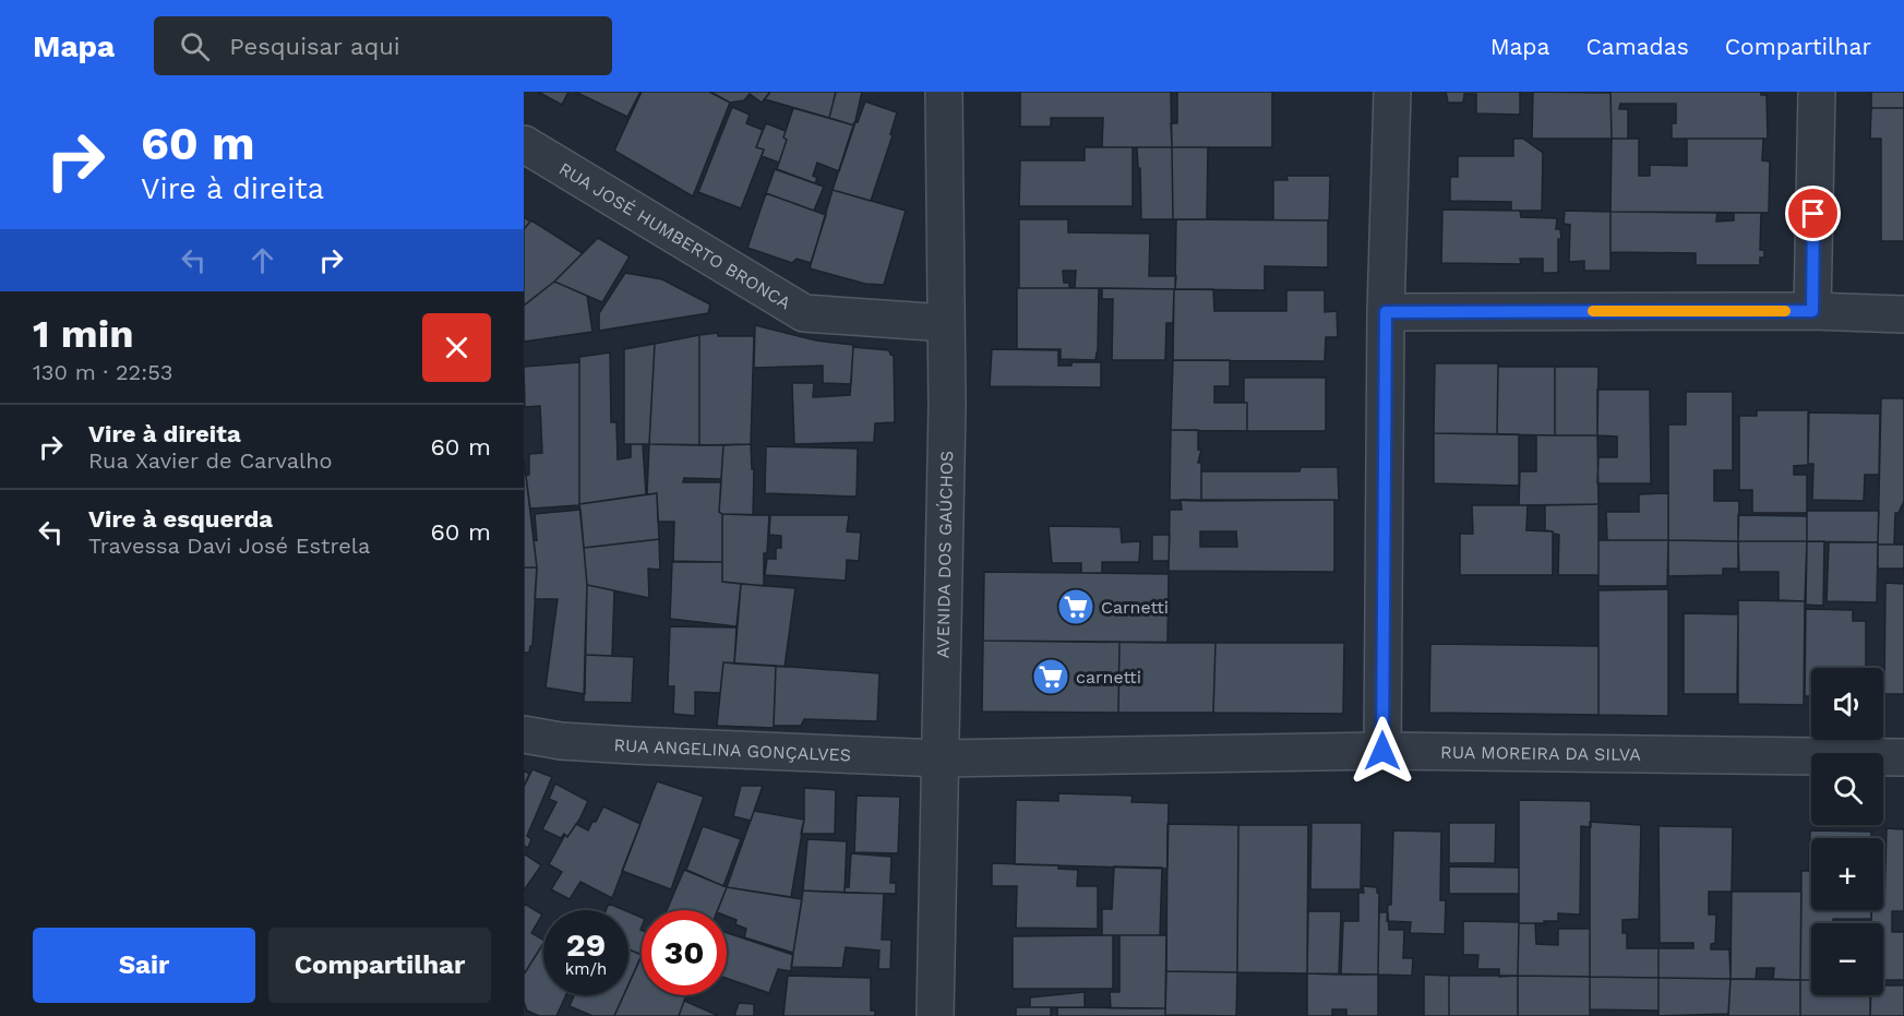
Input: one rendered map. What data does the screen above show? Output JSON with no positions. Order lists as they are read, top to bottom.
{
  "streets": {
    "street": [
      "RUA JOSÉ HUMBERTO BRONCA",
      "AVENIDA DOS GAÚCHOS",
      "RUA ANGELINA GONÇALVES",
      "RUA MOREIRA DA SILVA"
    ]
  },
  "crossings": [
    ["RUA JOSÉ HUMBERTO BRONCA", "AVENIDA DOS GAÚCHOS"],
    ["AVENIDA DOS GAÚCHOS", "RUA ANGELINA GONÇALVES"],
    ["AVENIDA DOS GAÚCHOS", "RUA MOREIRA DA SILVA"],
    ["RUA ANGELINA GONÇALVES", "RUA MOREIRA DA SILVA"]
  ],
  "places": {
    "supermarket": ["Carnetti", "carnetti"]
  },
  "page": {
    "header": "Mapa",
    "search": "Pesquisar aqui",
    "nav": ["Mapa", "Camadas", "Compartilhar"],
    "turn": ["60 m", "Vire à direita"],
    "heading": ["1 min", "130 m · 22:53"],
    "list": [
      {
        "name": "Vire à direita",
        "note": "Rua Xavier de Carvalho",
        "value": "60 m"
      },
      {
        "name": "Vire à esquerda",
        "note": "Travessa Davi José Estrela",
        "value": "60 m"
      }
    ],
    "map_buttons": ["+", "−"],
    "speed": "29 km/h",
    "limit": "30",
    "buttons": ["Sair", "Compartilhar"]
  }
}
